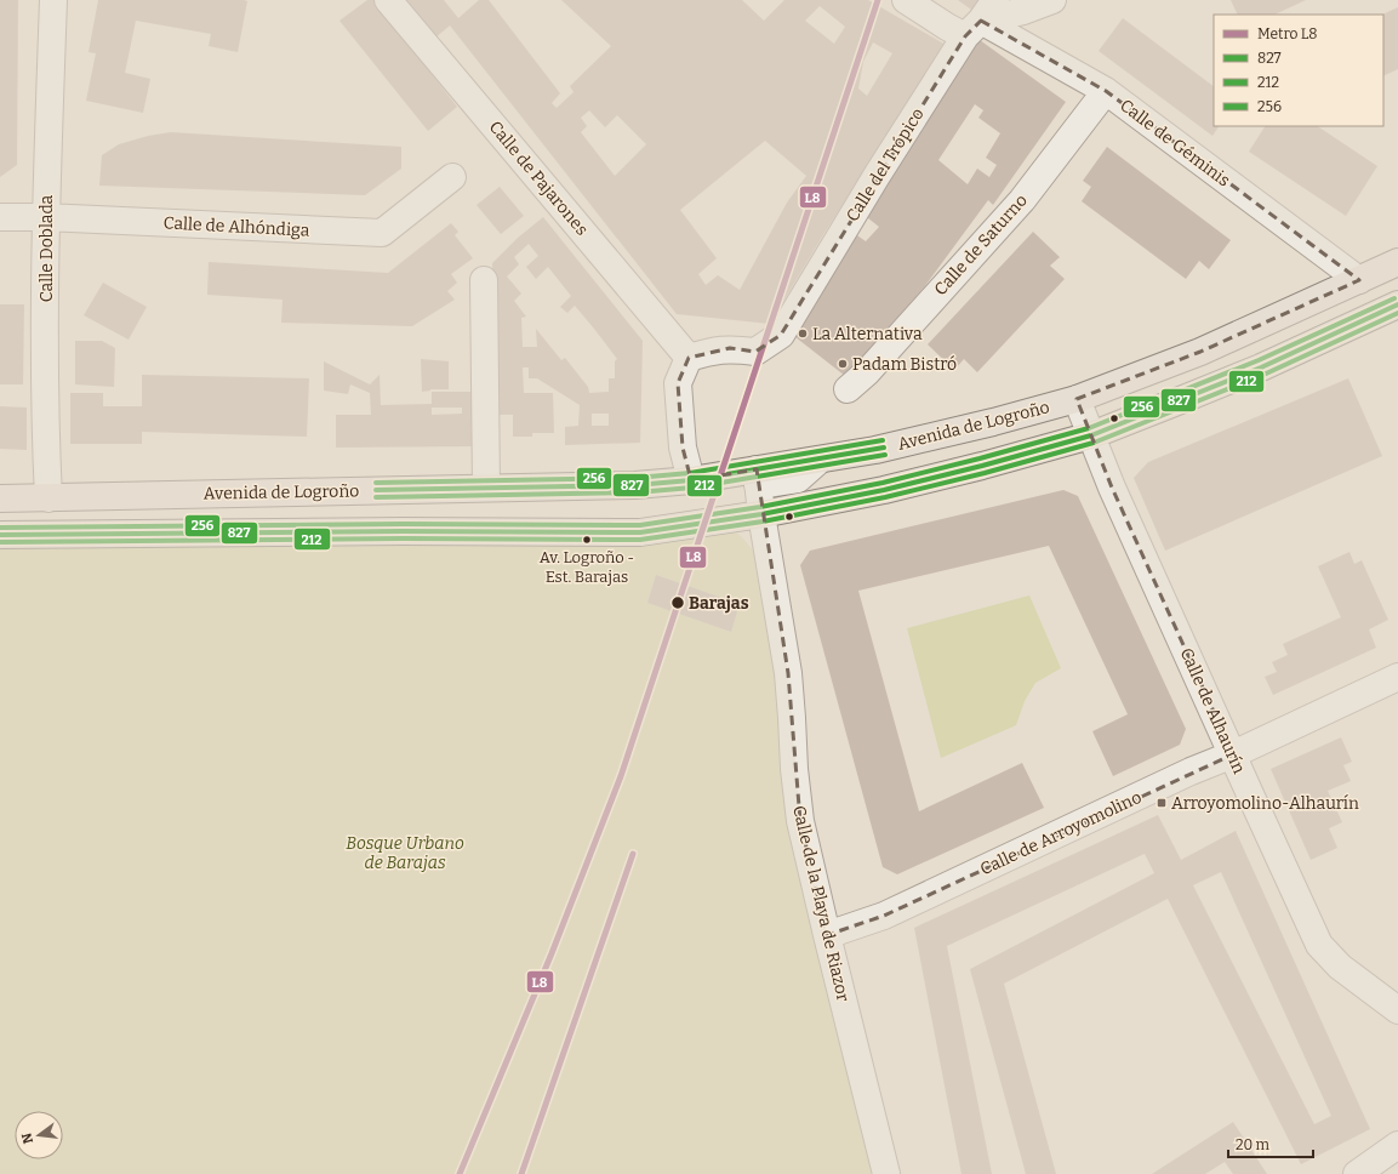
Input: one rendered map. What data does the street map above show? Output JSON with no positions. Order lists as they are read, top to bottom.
{
  "streets": {
    "main road": ["Avenida de Logroño"],
    "street": [
      "Calle de Géminis",
      "Calle del Trópico",
      "Calle de Pajarones",
      "Calle de Alhóndiga",
      "Calle de Saturno",
      "Calle Doblada",
      "Calle de Alhaurín",
      "Calle de Arroyomolino",
      "Calle de la Playa de Riazor"
    ]
  },
  "crossings": [
    ["Calle de Géminis", "Calle del Trópico"],
    ["Calle de Géminis", "Calle de Saturno"],
    ["Calle de Géminis", "Avenida de Logroño"],
    ["Calle del Trópico", "Calle de Pajarones"],
    ["Calle de Alhóndiga", "Calle Doblada"],
    ["Calle Doblada", "Avenida de Logroño"],
    ["Avenida de Logroño", "Calle de Alhaurín"],
    ["Avenida de Logroño", "Calle de la Playa de Riazor"],
    ["Calle de Alhaurín", "Calle de Arroyomolino"],
    ["Calle de Arroyomolino", "Calle de la Playa de Riazor"]
  ],
  "parks": ["Bosque Urbano de Barajas"],
  "places": {
    "other": [
      "La Alternativa",
      "Padam Bistró",
      "Av. Logroño - Est. Barajas",
      "Barajas"
    ],
    "transit": ["Arroyomolino-Alhaurín"]
  },
  "lines": [
    "metro line L8",
    "transit line 256",
    "transit line 827",
    "transit line 212"
  ],
  "legend": [
    "Metro L8",
    "827",
    "212",
    "256"
  ],
  "scale_bar": "20 m",
  "north": "left"
}
